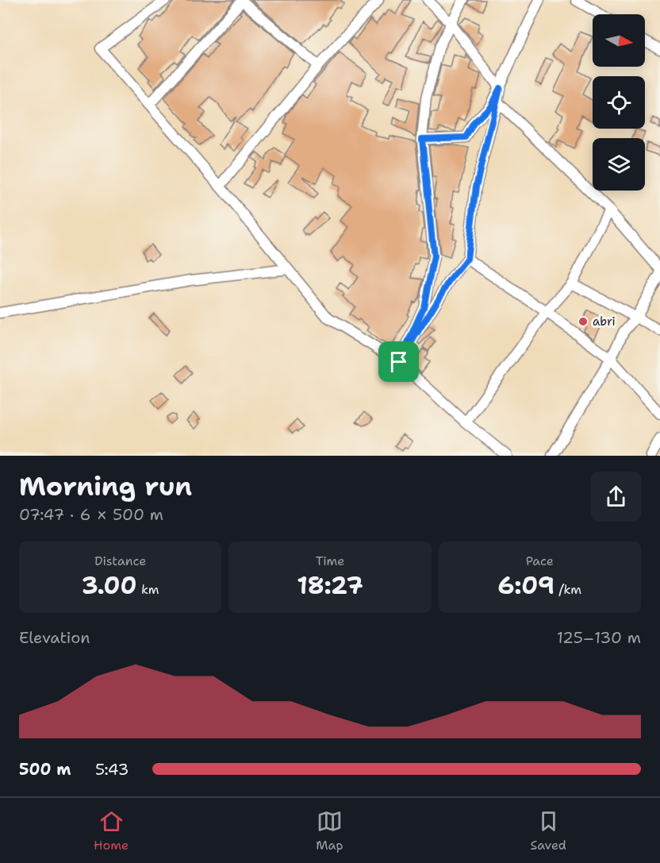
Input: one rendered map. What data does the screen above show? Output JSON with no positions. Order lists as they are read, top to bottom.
{
  "places": ["abri"],
  "north": "right",
  "page": {
    "heading": ["Morning run", "07:47 · 6 × 500 m"],
    "stats": [
      ["Distance", "3.00 km"],
      ["Time", "18:27"],
      ["Pace", "6:09 /km"]
    ],
    "chart": ["Elevation", "125–130 m"],
    "list": [
      {
        "name": "500 m",
        "note": "5:43"
      }
    ],
    "tabs": ["Home", "Map", "Saved"]
  }
}
